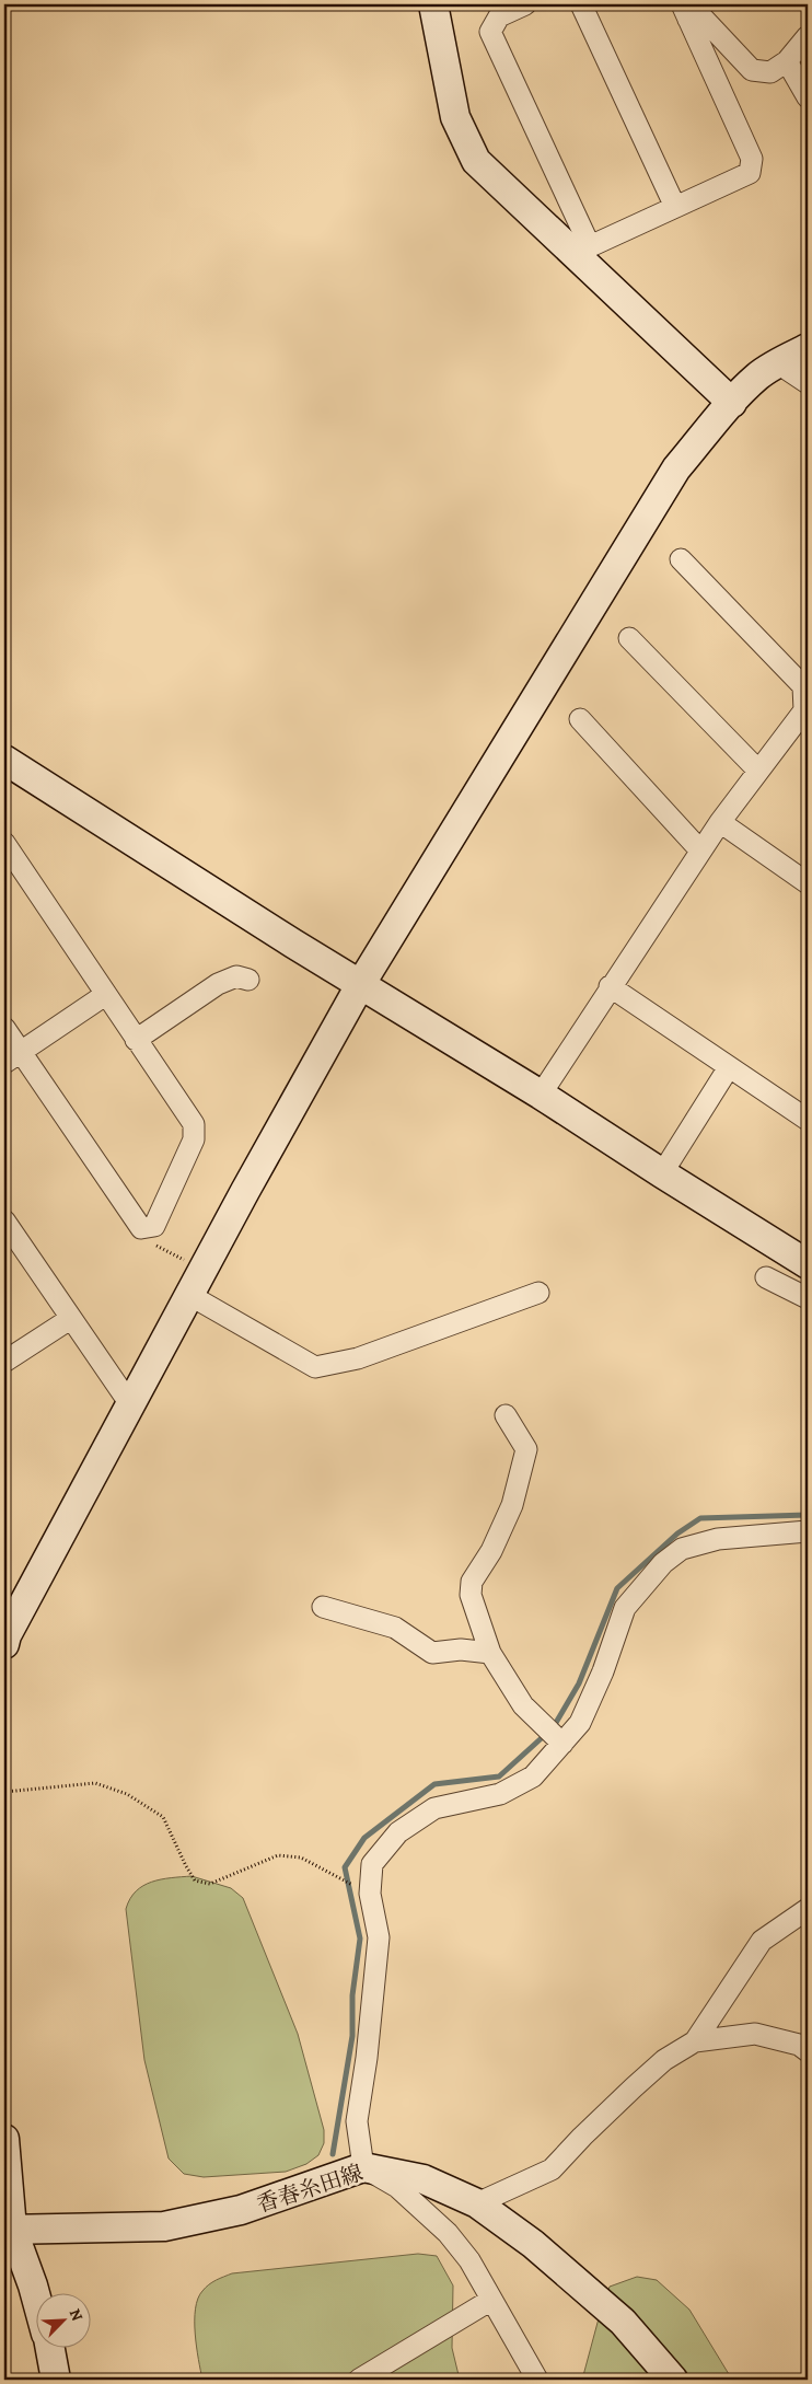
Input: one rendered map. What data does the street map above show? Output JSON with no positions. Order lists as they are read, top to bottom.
{
  "streets": {
    "street": ["香春糸田線"]
  },
  "north": "top right"
}
